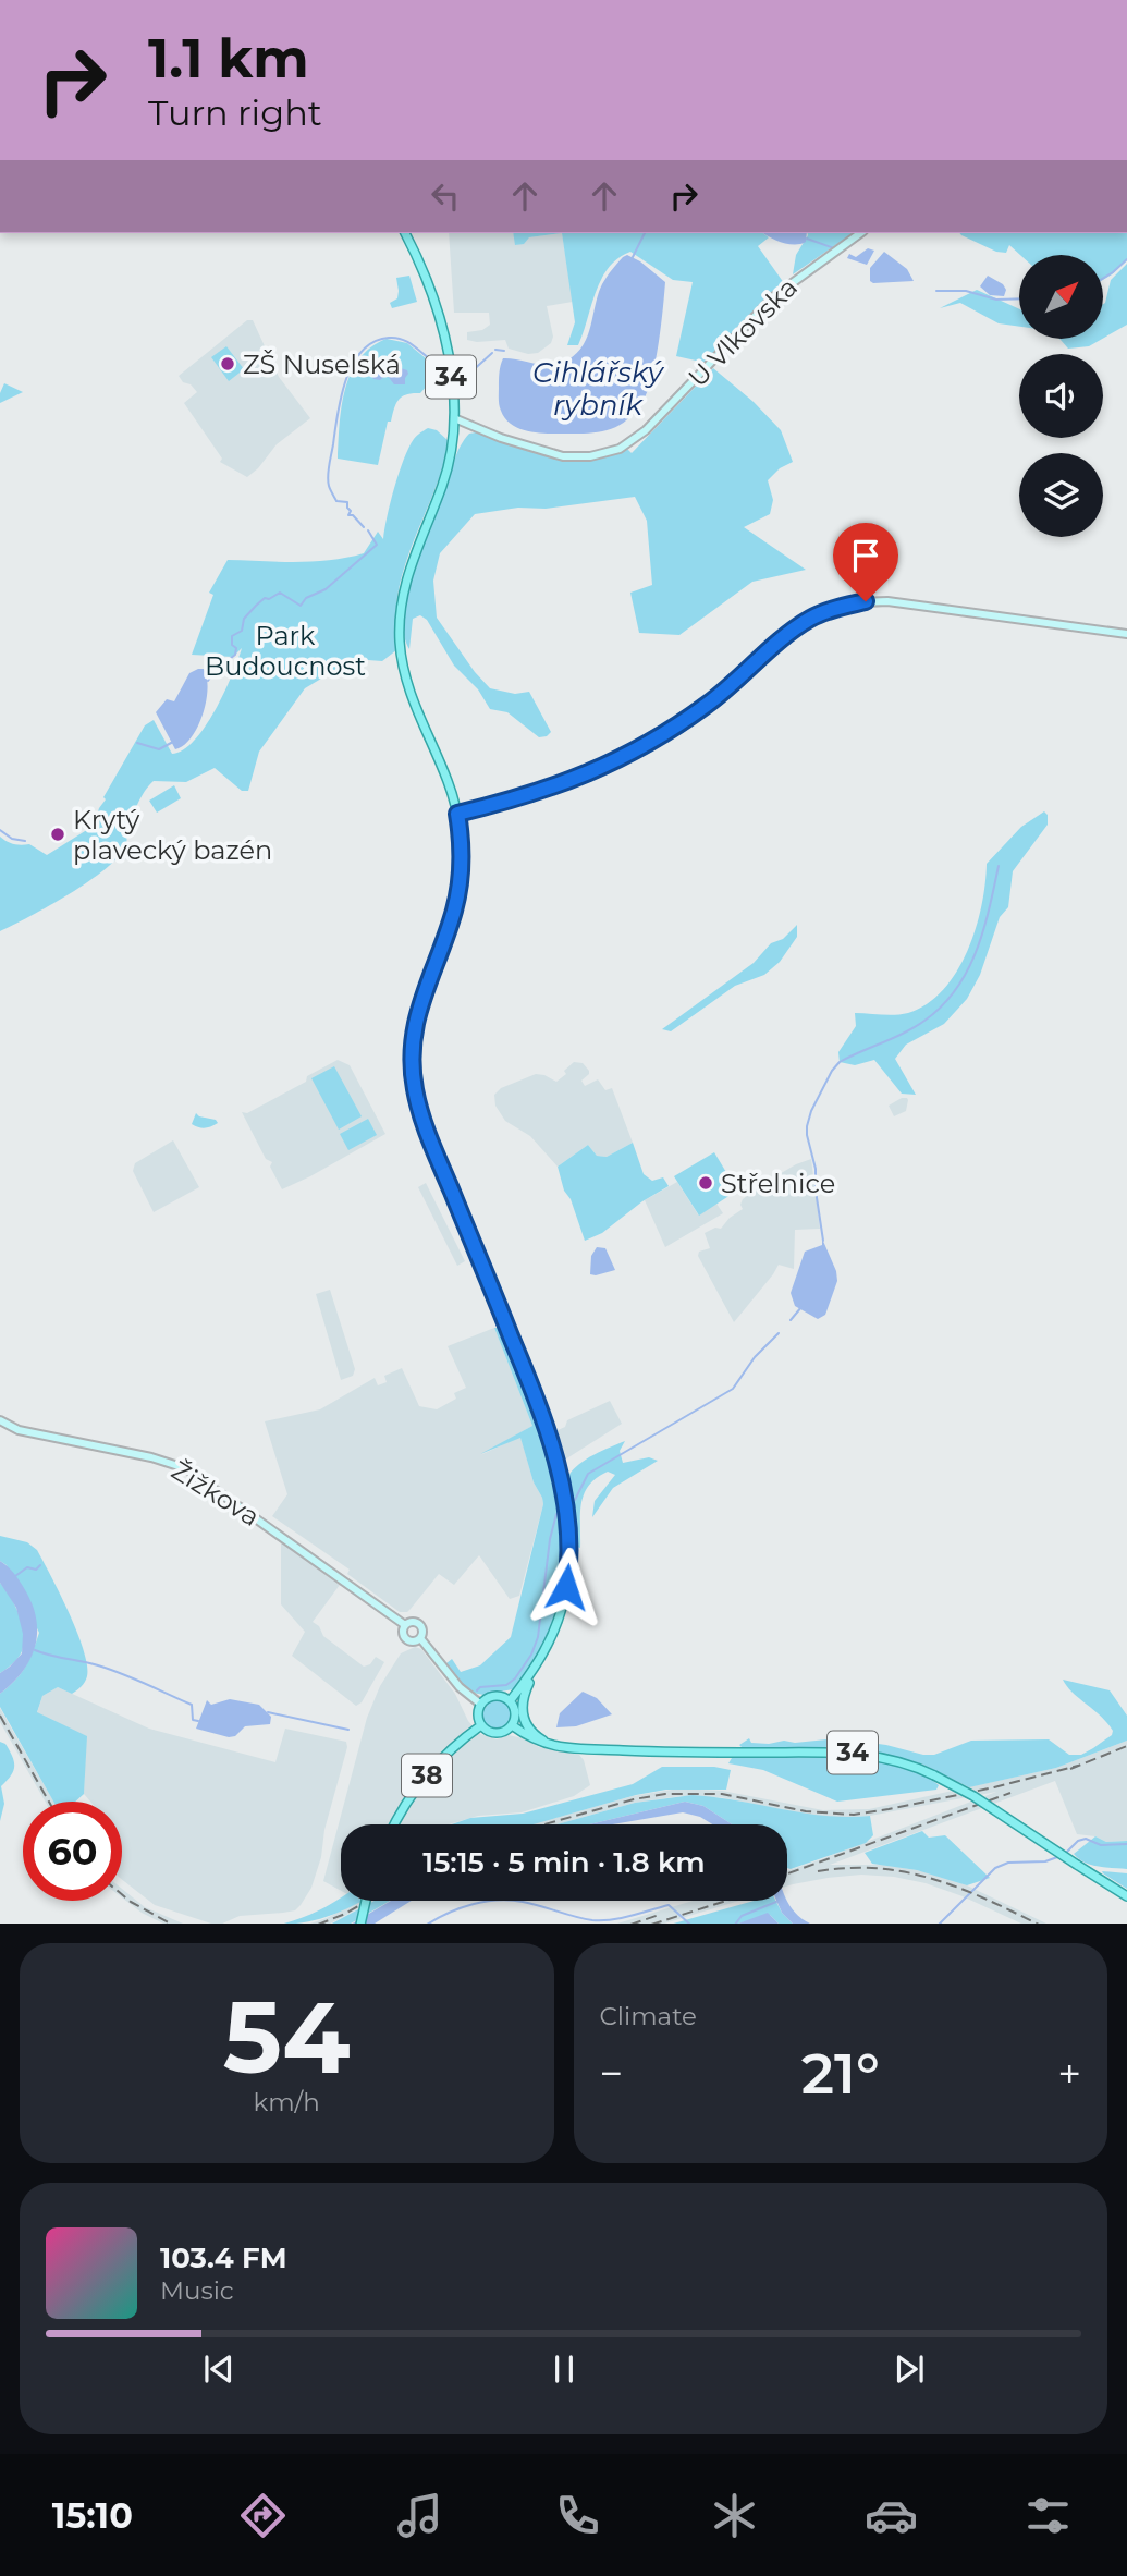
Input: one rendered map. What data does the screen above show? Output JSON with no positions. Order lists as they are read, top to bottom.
{
  "streets": {
    "main road": [
      "U Vlkovska",
      "34",
      "Žižkova",
      "38"
    ]
  },
  "crossings": [
    ["U Vlkovska", "34"],
    ["34", "Žižkova"],
    ["34", "38"],
    ["Žižkova", "38"]
  ],
  "water": ["Cihlářský rybník"],
  "parks": ["Park Budoucnost"],
  "places": ["ZŠ Nuselská", "Krytý plavecký bazén", "Střelnice"],
  "north": "top right",
  "page": {
    "turn": ["1.1 km", "Turn right"],
    "limit": "60",
    "trip": "15:15 · 5 min · 1.8 km",
    "tile": [
      ["54", "km/h"],
      "Climate"
    ],
    "heat": ["−", "21°", "+"],
    "song": ["103.4 FM", "Music"],
    "tabs": "15:10"
  }
}
